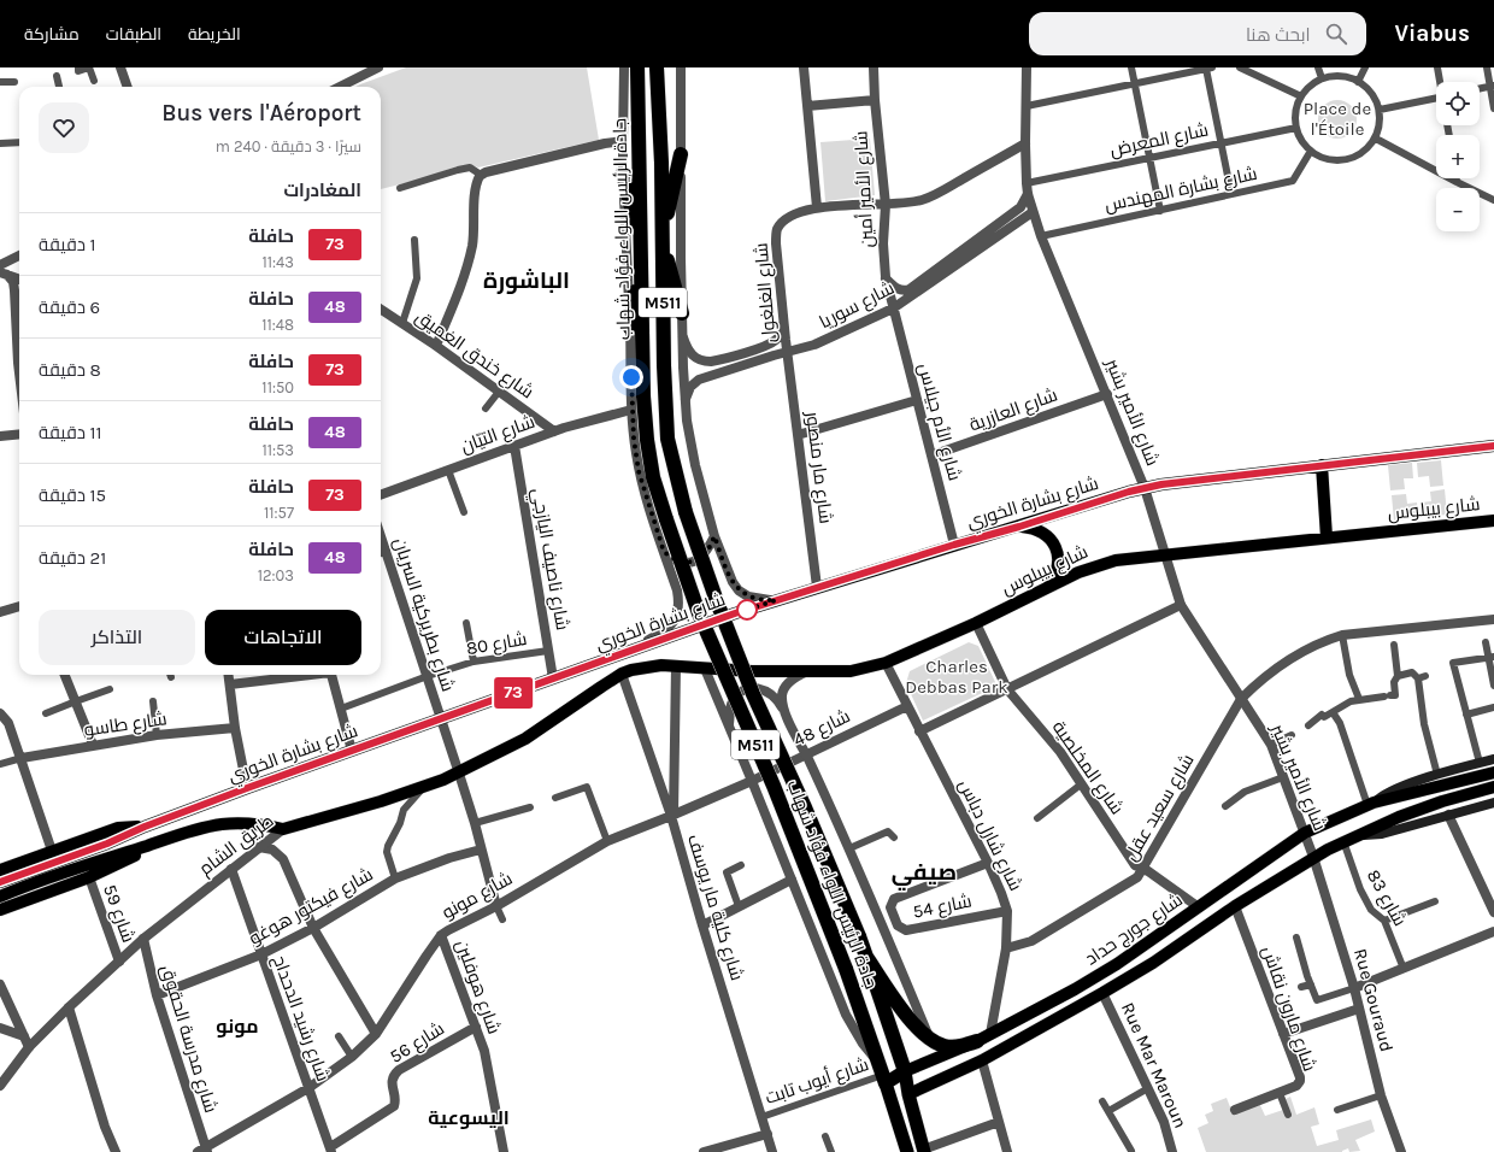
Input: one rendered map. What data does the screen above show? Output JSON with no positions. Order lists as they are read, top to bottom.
{
  "streets": {
    "highway": ["جادة الرئيس اللواء فؤاد شهاب", "M511"],
    "main road": [
      "شارع بشارة الخوري",
      "شارع بيبلوس",
      "طريق الشام",
      "شارع جورج حداد"
    ],
    "street": [
      "شارع المعرض",
      "شارع الأمير أمين",
      "شارع بشارة المهندس",
      "شارع الغلغول",
      "شارع سوريا",
      "شارع خندق الغميق",
      "شارع العازرية",
      "شارع الأمير بشير",
      "شارع الأم جيلاس",
      "شارع التيّان",
      "شارع مار منصور",
      "شارع ناصيف اليازجي",
      "شارع بطريركية السريان",
      "شارع 80",
      "شارع طاسو",
      "شارع 48",
      "شارع المخلصية",
      "شارع سعيد عقل",
      "شارع شارل دباس",
      "شارع مونو",
      "شارع 83",
      "شارع فيكتور هوغو",
      "شارع 54",
      "شارع كلية مار يوسف",
      "شارع 59",
      "شارع هوفلين",
      "Rue Gouraud",
      "شارع مارون نقاش",
      "شارع رشيد الدحداح",
      "شارع مدرسة الحقوق",
      "شارع 56",
      "Rue Mar Maroun",
      "شارع أيوب تابت"
    ]
  },
  "crossings": [
    ["شارع المعرض", "شارع بشارة المهندس"],
    ["شارع المعرض", "شارع الأمير بشير"],
    ["شارع الأمير أمين", "شارع الغلغول"],
    ["شارع الأمير أمين", "شارع سوريا"],
    ["شارع الأمير أمين", "شارع الأم جيلاس"],
    ["شارع بشارة المهندس", "شارع الأمير بشير"],
    ["جادة الرئيس اللواء فؤاد شهاب", "شارع جورج حداد"],
    ["جادة الرئيس اللواء فؤاد شهاب", "شارع أيوب تابت"],
    ["شارع الغلغول", "شارع سوريا"],
    ["شارع الغلغول", "شارع الأمير بشير"],
    ["شارع الغلغول", "شارع مار منصور"],
    ["شارع سوريا", "شارع الأمير بشير"],
    ["شارع سوريا", "شارع الأم جيلاس"],
    ["شارع سوريا", "شارع مار منصور"],
    ["شارع خندق الغميق", "شارع التيّان"],
    ["شارع العازرية", "شارع الأمير بشير"],
    ["شارع العازرية", "شارع الأم جيلاس"],
    ["شارع الأمير بشير", "شارع بشارة الخوري"],
    ["شارع الأمير بشير", "شارع بيبلوس"],
    ["شارع الأمير بشير", "شارع سعيد عقل"],
    ["شارع الأمير بشير", "شارع جورج حداد"],
    ["شارع الأمير بشير", "Rue Gouraud"],
    ["شارع الأم جيلاس", "شارع بشارة الخوري"],
    ["شارع التيّان", "شارع ناصيف اليازجي"],
    ["شارع مار منصور", "شارع بشارة الخوري"],
    ["شارع بشارة الخوري", "شارع ناصيف اليازجي"],
    ["شارع بشارة الخوري", "شارع بطريركية السريان"],
    ["شارع بيبلوس", "شارع المخلصية"],
    ["شارع بيبلوس", "شارع شارل دباس"],
    ["شارع بيبلوس", "طريق الشام"],
    ["شارع بيبلوس", "شارع كلية مار يوسف"],
    ["شارع ناصيف اليازجي", "شارع 80"],
    ["شارع بطريركية السريان", "شارع 80"],
    ["شارع بطريركية السريان", "طريق الشام"],
    ["شارع بطريركية السريان", "شارع مونو"],
    ["شارع بطريركية السريان", "شارع فيكتور هوغو"],
    ["شارع 48", "شارع شارل دباس"],
    ["شارع 48", "شارع مونو"],
    ["شارع المخلصية", "شارع سعيد عقل"],
    ["شارع المخلصية", "شارع جورج حداد"],
    ["شارع سعيد عقل", "شارع شارل دباس"],
    ["شارع شارل دباس", "شارع 54"],
    ["شارع شارل دباس", "شارع جورج حداد"],
    ["طريق الشام", "شارع كلية مار يوسف"],
    ["طريق الشام", "شارع 59"],
    ["طريق الشام", "شارع رشيد الدحداح"],
    ["طريق الشام", "شارع مدرسة الحقوق"],
    ["شارع مونو", "شارع كلية مار يوسف"],
    ["شارع مونو", "شارع هوفلين"],
    ["شارع مونو", "شارع رشيد الدحداح"],
    ["شارع مونو", "شارع مدرسة الحقوق"],
    ["شارع 83", "شارع جورج حداد"],
    ["شارع فيكتور هوغو", "شارع رشيد الدحداح"],
    ["شارع فيكتور هوغو", "شارع مدرسة الحقوق"],
    ["شارع كلية مار يوسف", "شارع أيوب تابت"],
    ["شارع جورج حداد", "Rue Gouraud"],
    ["شارع جورج حداد", "شارع مارون نقاش"],
    ["شارع جورج حداد", "Rue Mar Maroun"],
    ["شارع هوفلين", "شارع 56"],
    ["شارع رشيد الدحداح", "شارع 56"]
  ],
  "districts": [
    "الباشورة",
    "صيفي",
    "مونو",
    "اليسوعية"
  ],
  "parks": ["Place de l'Étoile", "Charles Debbas Park"],
  "lines": ["bus line 73"],
  "page": {
    "header": "Viabus",
    "search": "ابحث هنا",
    "nav": ["الخريطة", "الطبقات", "مشاركة"],
    "on_map": "73",
    "map_buttons": ["+", "−"],
    "heading": [
      ["Bus vers l'Aéroport", "سيرًا · 3 دقيقة · 240 m"],
      "المغادرات"
    ],
    "list": [
      {
        "mark": "73",
        "name": "حافلة",
        "note": "11:43",
        "value": "1 دقيقة"
      },
      {
        "mark": "48",
        "name": "حافلة",
        "note": "11:48",
        "value": "6 دقيقة"
      },
      {
        "mark": "73",
        "name": "حافلة",
        "note": "11:50",
        "value": "8 دقيقة"
      },
      {
        "mark": "48",
        "name": "حافلة",
        "note": "11:53",
        "value": "11 دقيقة"
      },
      {
        "mark": "73",
        "name": "حافلة",
        "note": "11:57",
        "value": "15 دقيقة"
      },
      {
        "mark": "48",
        "name": "حافلة",
        "note": "12:03",
        "value": "21 دقيقة"
      }
    ],
    "buttons": ["الاتجاهات", "التذاكر"]
  }
}
